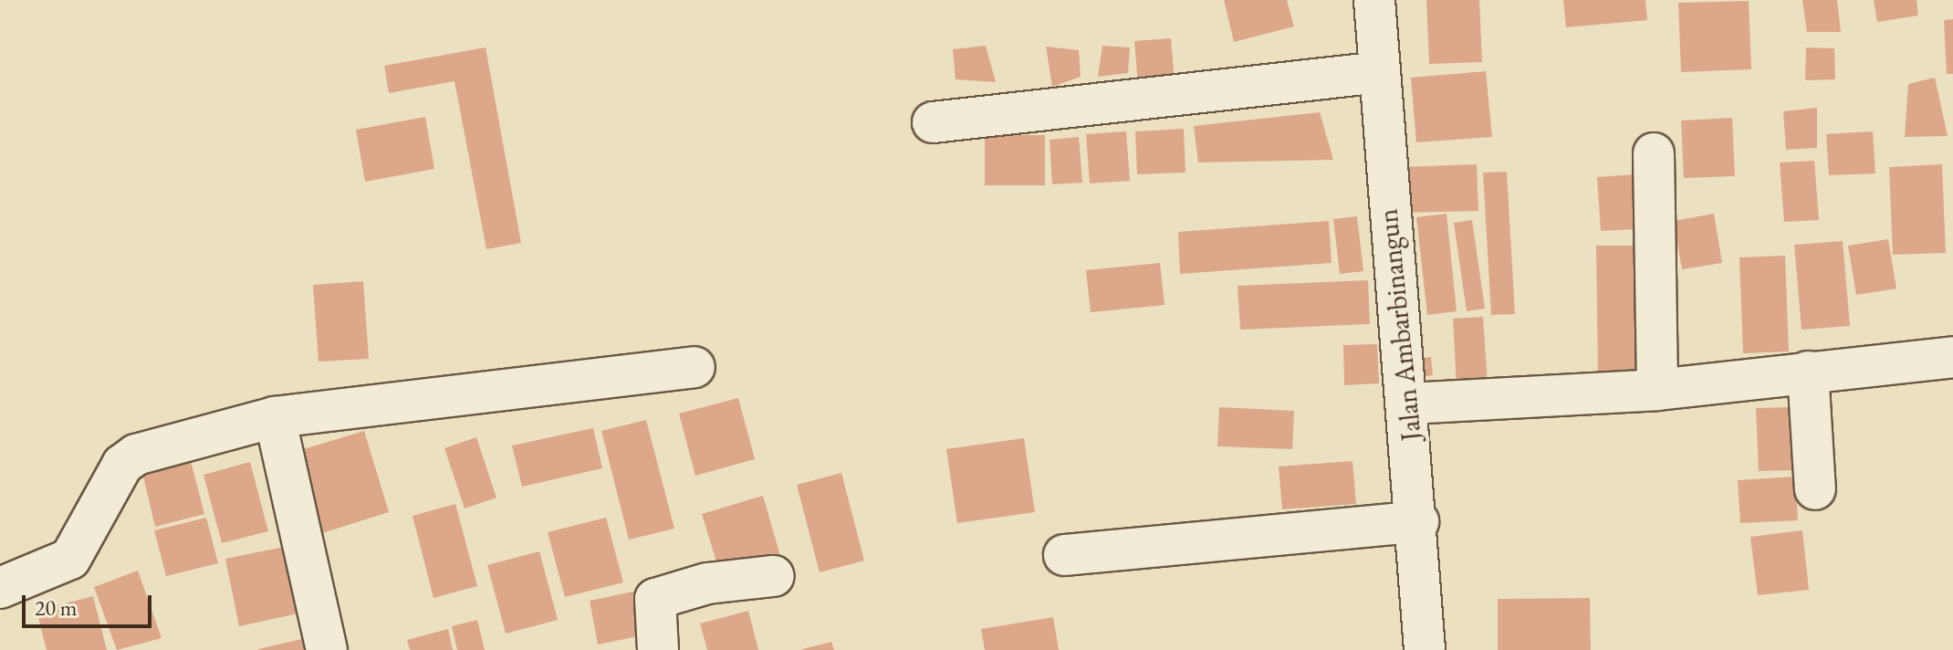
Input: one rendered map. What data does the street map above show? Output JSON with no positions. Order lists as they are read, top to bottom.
{
  "streets": {
    "street": ["Jalan Ambarbinangun"]
  },
  "scale_bar": "20 m"
}
